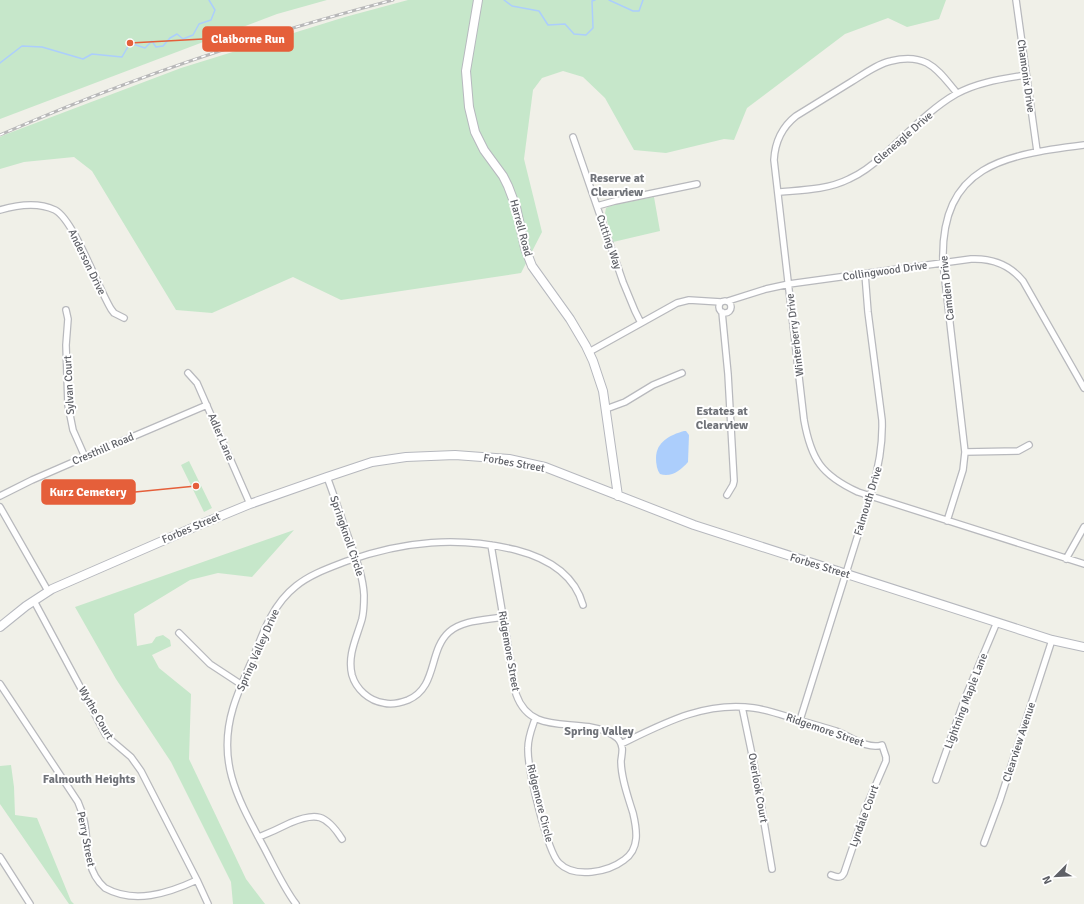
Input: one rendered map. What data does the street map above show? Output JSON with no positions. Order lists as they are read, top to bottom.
{
  "streets": {
    "street": [
      "Chamonix Drive",
      "Gleneagle Drive",
      "Harrell Road",
      "Cutting Way",
      "Anderson Drive",
      "Collingwood Drive",
      "Camden Drive",
      "Winterberry Drive",
      "Sylvan Court",
      "Adler Lane",
      "Cresthill Road",
      "Forbes Street",
      "Falmouth Drive",
      "Springknoll Circle",
      "Spring Valley Drive",
      "Ridgemore Street",
      "Lightning Maple Lane",
      "Wythe Court",
      "Clearview Avenue",
      "Overlook Court",
      "Ridgemore Circle",
      "Lyndale Court",
      "Perry Street"
    ]
  },
  "crossings": [
    ["Chamonix Drive", "Gleneagle Drive"],
    ["Chamonix Drive", "Camden Drive"],
    ["Gleneagle Drive", "Winterberry Drive"],
    ["Harrell Road", "Forbes Street"],
    ["Collingwood Drive", "Camden Drive"],
    ["Collingwood Drive", "Winterberry Drive"],
    ["Collingwood Drive", "Falmouth Drive"],
    ["Camden Drive", "Winterberry Drive"],
    ["Winterberry Drive", "Falmouth Drive"],
    ["Sylvan Court", "Cresthill Road"],
    ["Adler Lane", "Cresthill Road"],
    ["Adler Lane", "Forbes Street"],
    ["Forbes Street", "Falmouth Drive"],
    ["Forbes Street", "Springknoll Circle"],
    ["Forbes Street", "Lightning Maple Lane"],
    ["Forbes Street", "Wythe Court"],
    ["Forbes Street", "Clearview Avenue"],
    ["Falmouth Drive", "Ridgemore Street"],
    ["Springknoll Circle", "Spring Valley Drive"],
    ["Springknoll Circle", "Ridgemore Street"],
    ["Spring Valley Drive", "Ridgemore Street"],
    ["Ridgemore Street", "Overlook Court"],
    ["Ridgemore Street", "Ridgemore Circle"],
    ["Ridgemore Street", "Lyndale Court"],
    ["Wythe Court", "Perry Street"]
  ],
  "districts": [
    "Reserve at Clearview",
    "Estates at Clearview",
    "Spring Valley",
    "Falmouth Heights"
  ],
  "places": ["Claiborne Run", "Kurz Cemetery"],
  "north": "bottom left"
}
